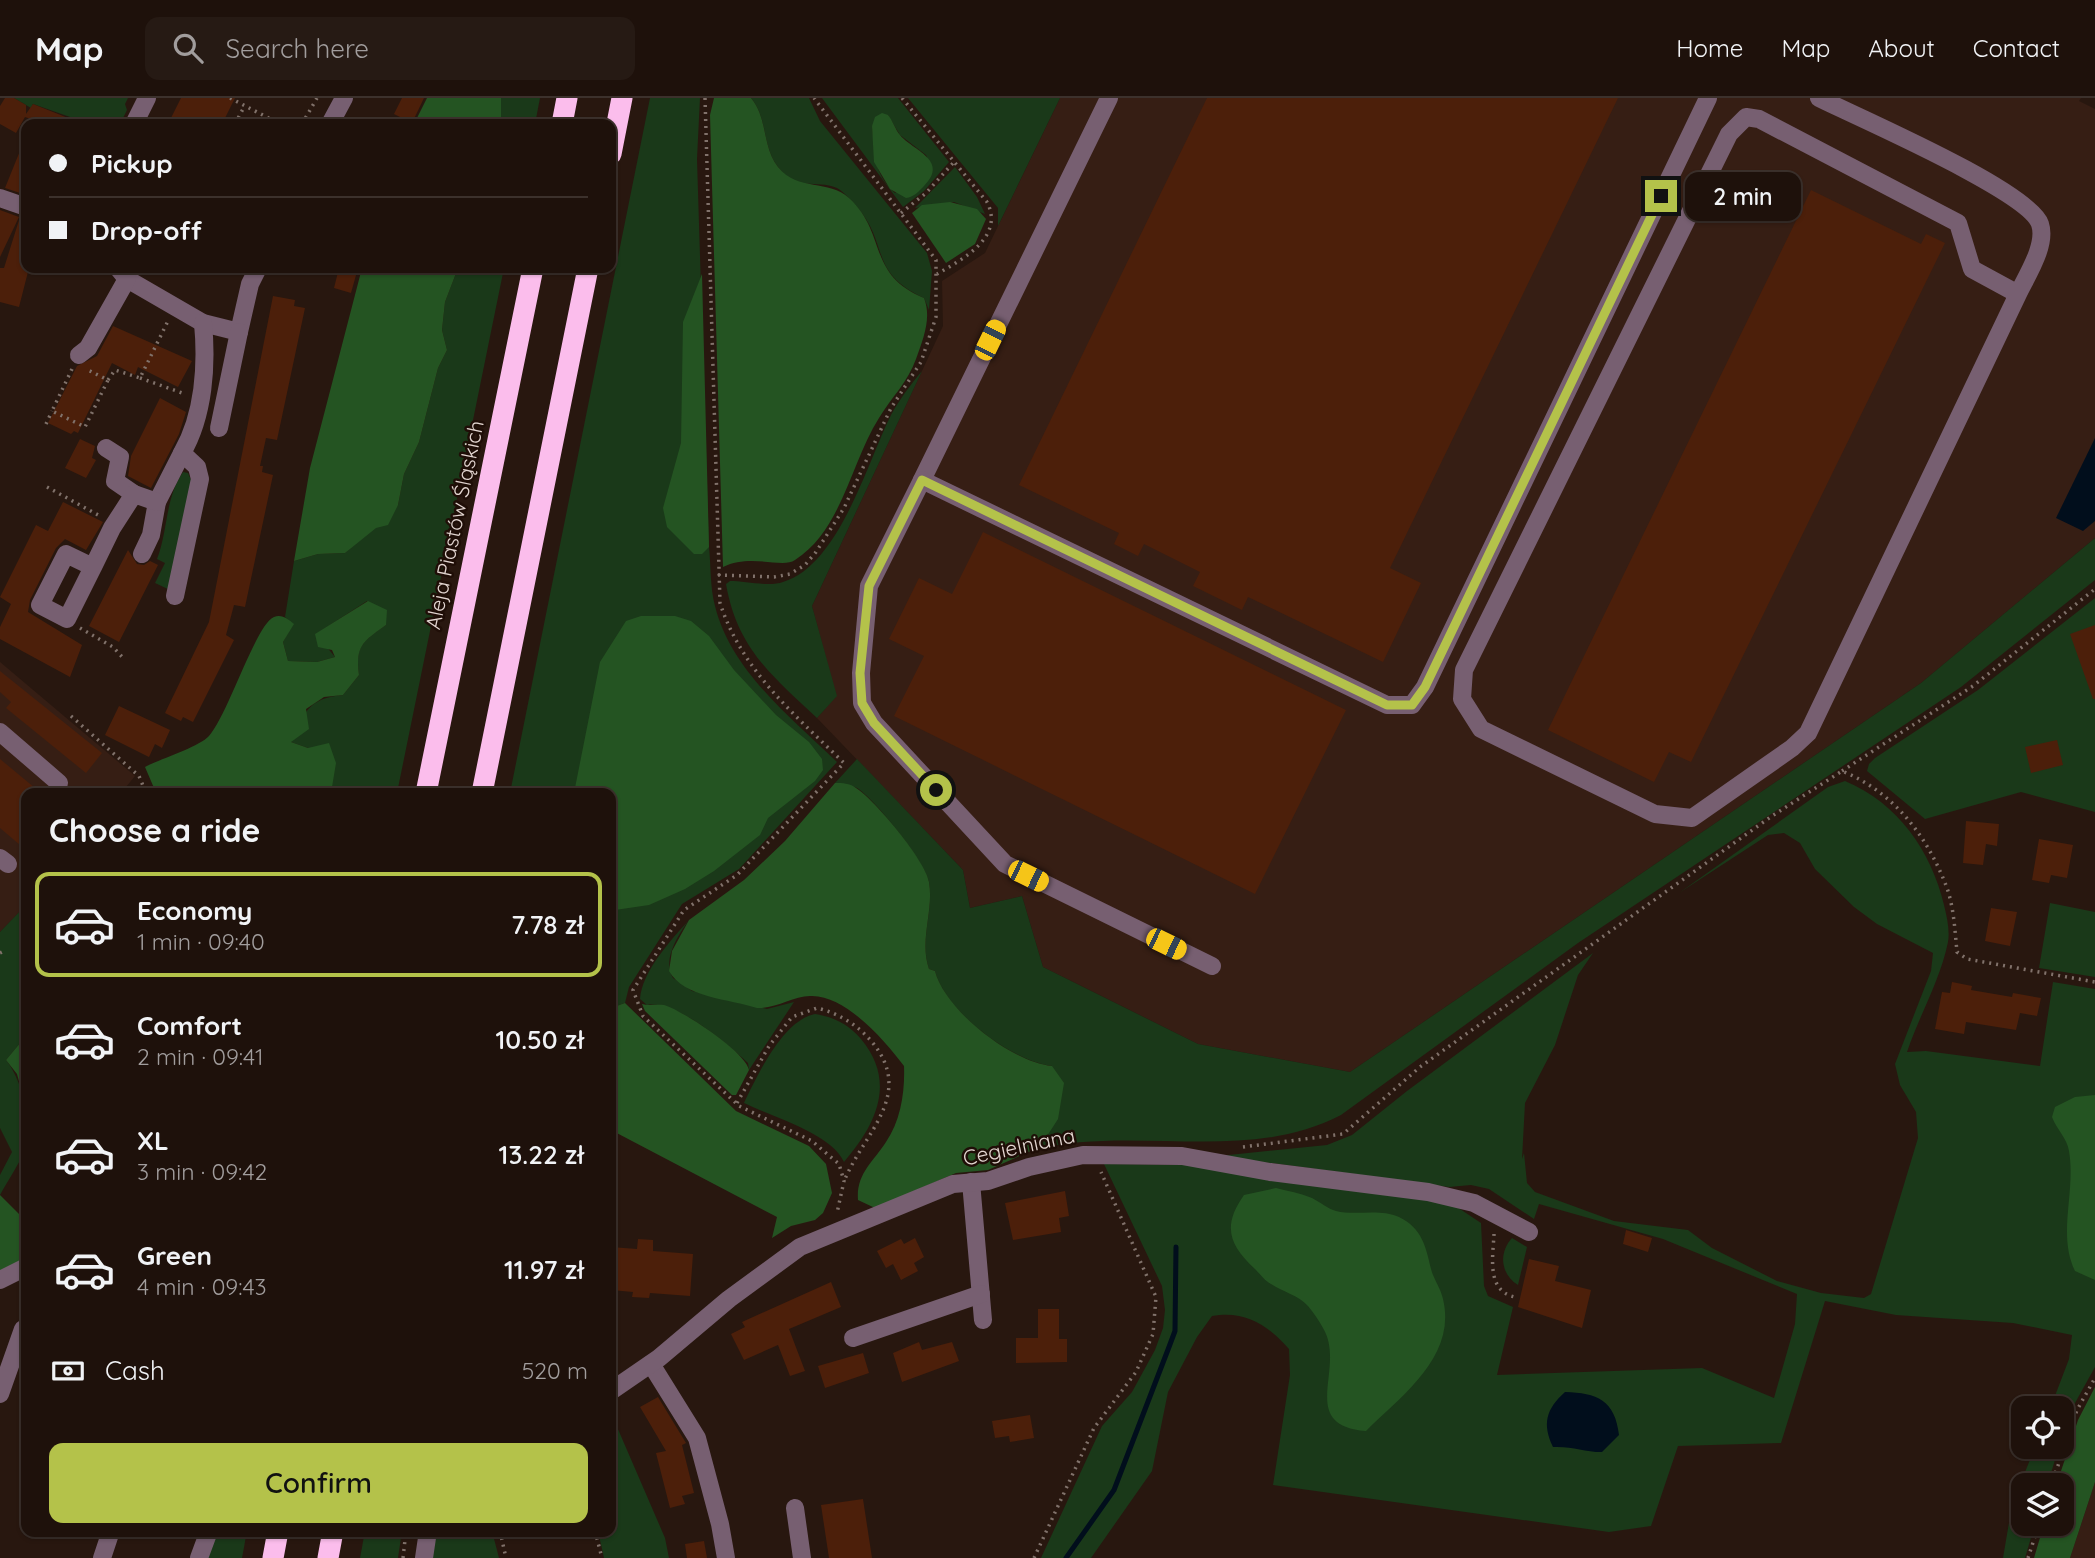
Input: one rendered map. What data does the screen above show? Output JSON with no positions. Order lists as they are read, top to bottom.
{
  "streets": {
    "highway": ["Aleja Piastów Śląskich"],
    "street": ["Cegielniana"]
  },
  "page": {
    "header": "Map",
    "search": "Search here",
    "nav": [
      "Home",
      "Map",
      "About",
      "Contact"
    ],
    "banner": ["Pickup", "Drop-off"],
    "bubble": "2 min",
    "heading": "Choose a ride",
    "list": [
      {
        "name": "Economy",
        "note": "1 min · 09:40",
        "value": "7.78 zł"
      },
      {
        "name": "Comfort",
        "note": "2 min · 09:41",
        "value": "10.50 zł"
      },
      {
        "name": "XL",
        "note": "3 min · 09:42",
        "value": "13.22 zł"
      },
      {
        "name": "Green",
        "note": "4 min · 09:43",
        "value": "11.97 zł"
      }
    ],
    "pay": ["Cash", "520 m"],
    "buttons": "Confirm"
  }
}
